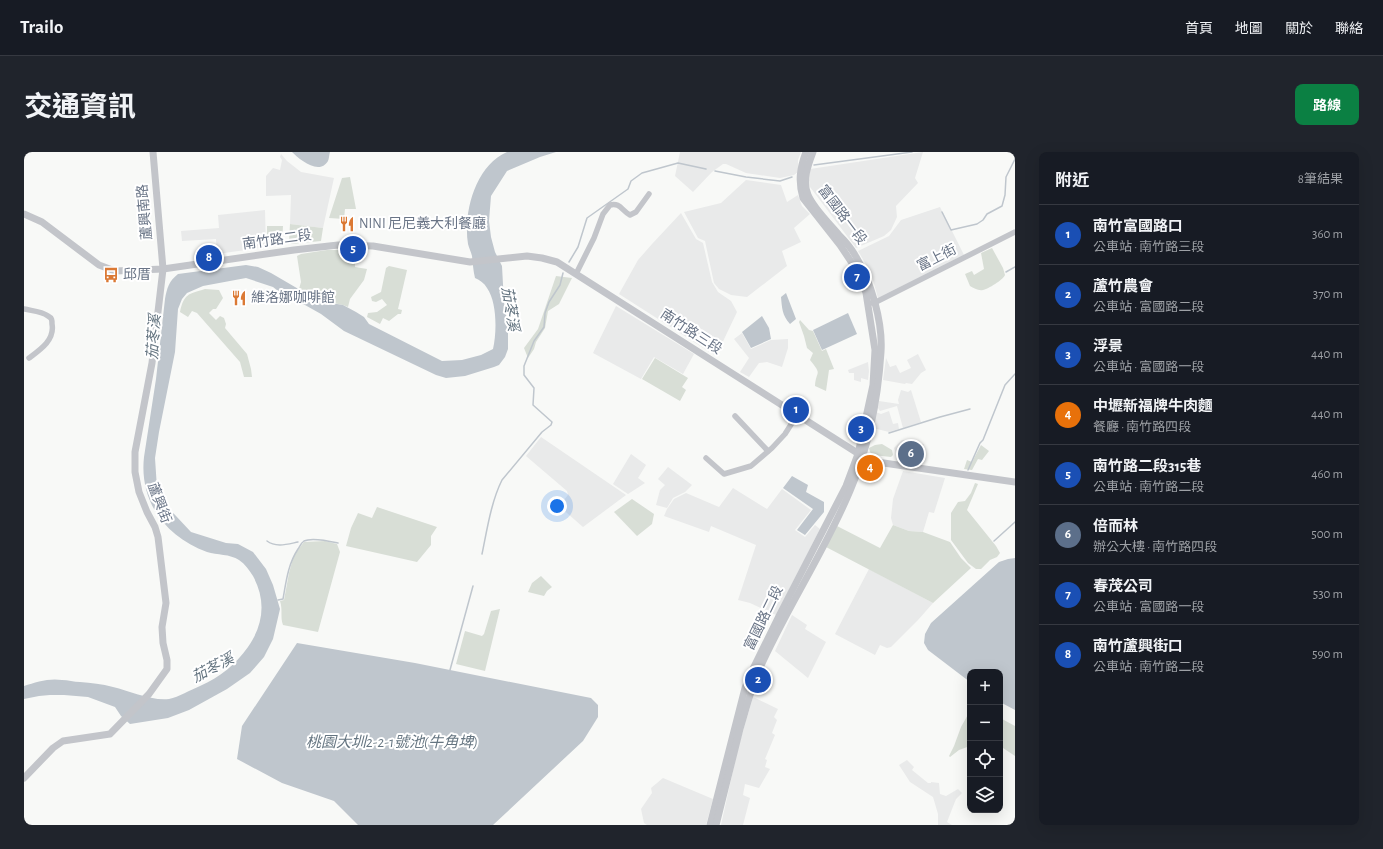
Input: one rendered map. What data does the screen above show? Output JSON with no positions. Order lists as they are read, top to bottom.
{
  "streets": {
    "street": [
      "蘆興南路",
      "富國路一段",
      "南竹路二段",
      "富上街",
      "南竹路三段",
      "蘆興街",
      "富國路二段"
    ]
  },
  "crossings": [
    ["蘆興南路", "南竹路二段"],
    ["蘆興南路", "蘆興街"],
    ["富國路一段", "富上街"],
    ["富國路一段", "南竹路三段"],
    ["富國路一段", "富國路二段"],
    ["南竹路二段", "南竹路三段"],
    ["南竹路二段", "蘆興街"],
    ["南竹路三段", "富國路二段"]
  ],
  "water": ["茄苳溪", "桃園大圳2-2-1號池(牛角埤)"],
  "places": {
    "restaurant": ["NINI 尼尼義大利餐廳", "維洛娜咖啡館"],
    "bus stop": ["邱厝"]
  },
  "page": {
    "header": "Trailo",
    "nav": [
      "首頁",
      "地圖",
      "關於",
      "聯絡"
    ],
    "title": "交通資訊",
    "buttons": "路線",
    "heading": ["附近", "8筆結果"],
    "list": [
      {
        "mark": "1",
        "name": "南竹富國路口",
        "note": "公車站 · 南竹路三段",
        "value": "360 m"
      },
      {
        "mark": "2",
        "name": "蘆竹農會",
        "note": "公車站 · 富國路二段",
        "value": "370 m"
      },
      {
        "mark": "3",
        "name": "浮景",
        "note": "公車站 · 富國路一段",
        "value": "440 m"
      },
      {
        "mark": "4",
        "name": "中壢新福牌牛肉麵",
        "note": "餐廳 · 南竹路四段",
        "value": "440 m"
      },
      {
        "mark": "5",
        "name": "南竹路二段315巷",
        "note": "公車站 · 南竹路二段",
        "value": "460 m"
      },
      {
        "mark": "6",
        "name": "倍而林",
        "note": "辦公大樓 · 南竹路四段",
        "value": "500 m"
      },
      {
        "mark": "7",
        "name": "春茂公司",
        "note": "公車站 · 富國路一段",
        "value": "530 m"
      },
      {
        "mark": "8",
        "name": "南竹蘆興街口",
        "note": "公車站 · 南竹路二段",
        "value": "590 m"
      }
    ],
    "pins": [
      "5",
      "8",
      "7",
      "1",
      "3",
      "6",
      "4",
      "2"
    ],
    "map_buttons": ["+", "−"]
  }
}
